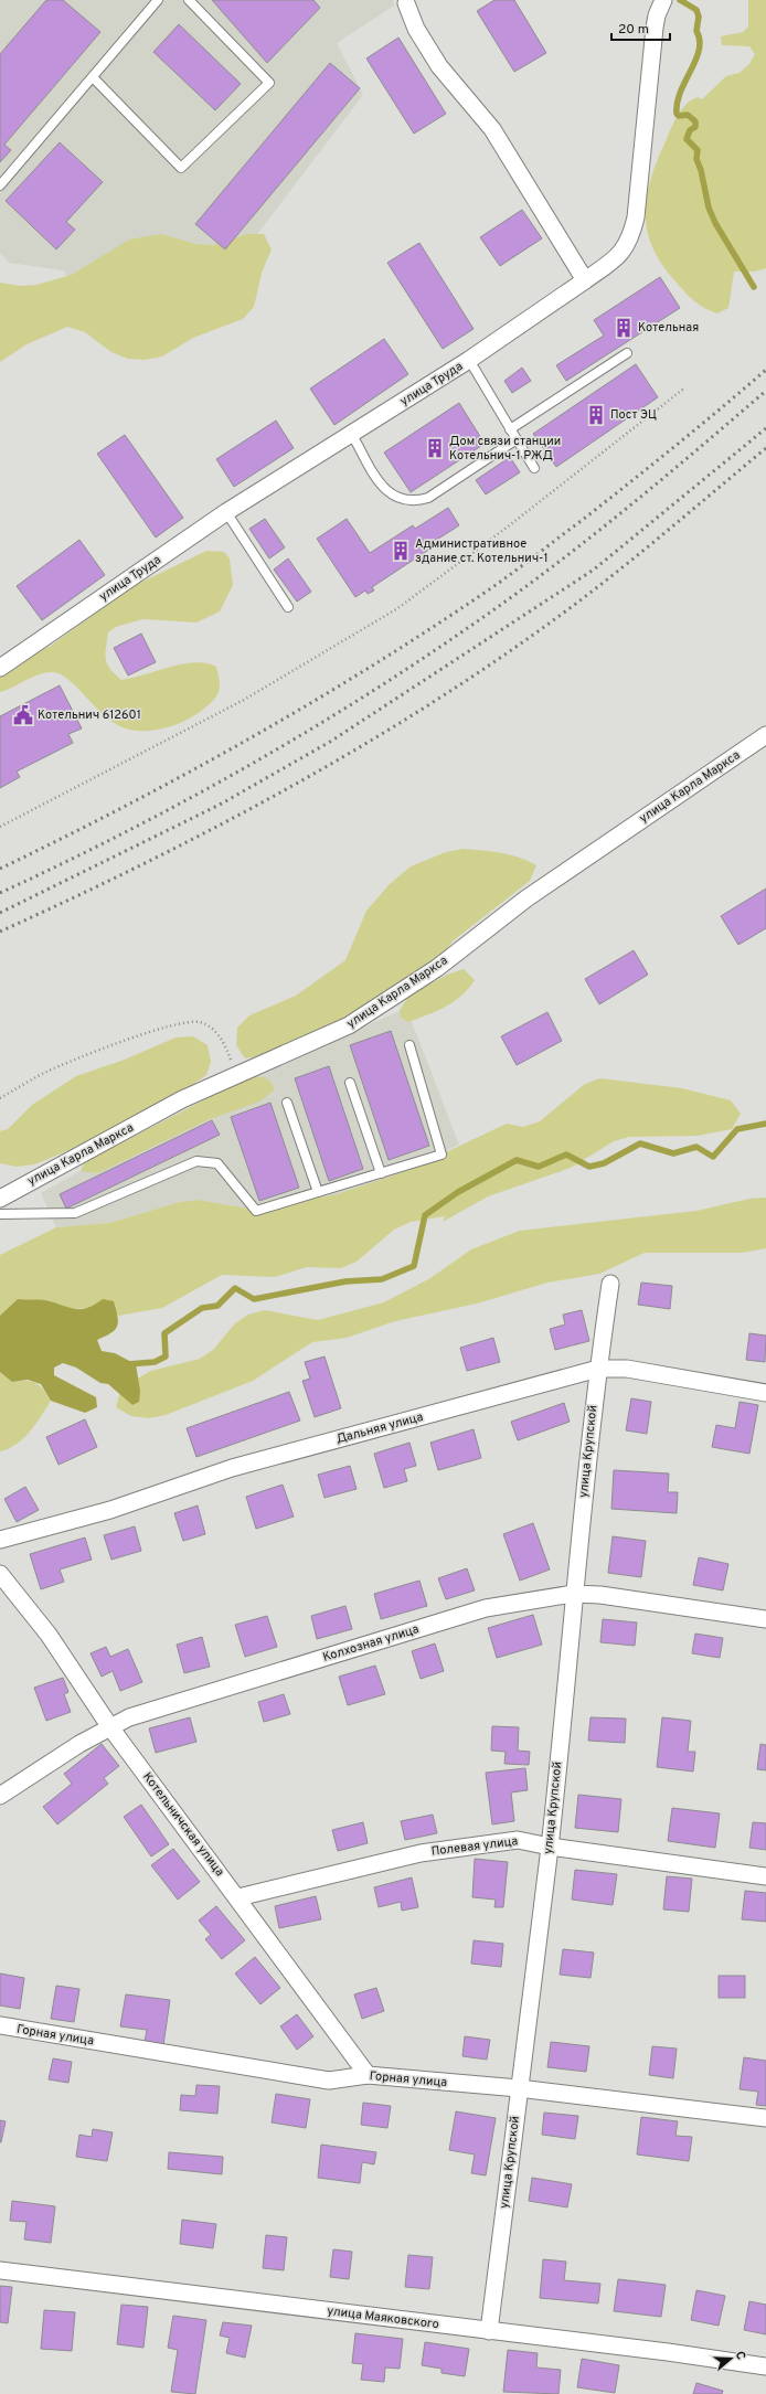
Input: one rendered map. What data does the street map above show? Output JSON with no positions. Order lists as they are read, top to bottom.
{
  "streets": {
    "street": [
      "улица Труда",
      "улица Карла Маркса",
      "Дальняя улица",
      "улица Крупской",
      "Колхозная улица",
      "Котельничская улица",
      "Полевая улица",
      "Горная улица",
      "улица Маяковского"
    ]
  },
  "crossings": [
    ["Дальняя улица", "улица Крупской"],
    ["улица Крупской", "Колхозная улица"],
    ["улица Крупской", "Полевая улица"],
    ["улица Крупской", "Горная улица"],
    ["улица Крупской", "улица Маяковского"],
    ["Колхозная улица", "Котельничская улица"],
    ["Котельничская улица", "Полевая улица"],
    ["Котельничская улица", "Горная улица"]
  ],
  "places": {
    "building": [
      "Котельная",
      "Пост ЭЦ",
      "Дом связи станции Котельнич-1 РЖД",
      "Административное здание ст. Котельнич-1"
    ],
    "public building": ["Котельнич 612601"]
  },
  "scale_bar": "20 m",
  "north": "right"
}
